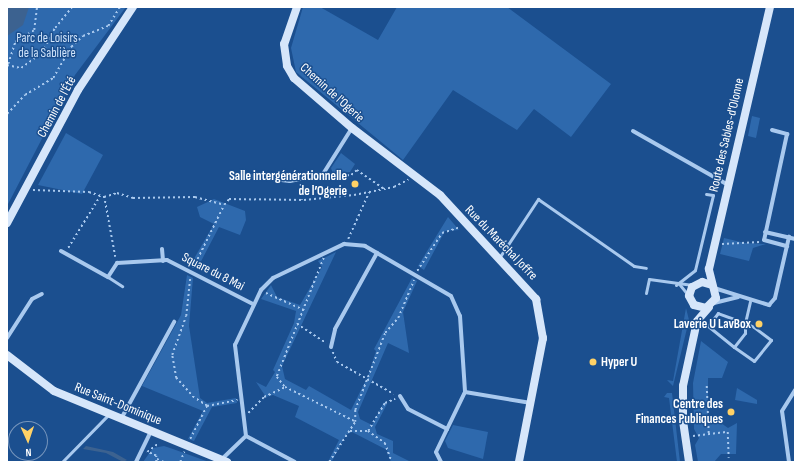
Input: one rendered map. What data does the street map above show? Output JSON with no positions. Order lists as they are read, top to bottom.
{
  "streets": {
    "street": [
      "Chemin de l'Ogerie",
      "Chemin de l'Été",
      "Route des Sables-d'Olonne",
      "Rue du Maréchal Joffre",
      "Square du 8 Mai",
      "Rue Saint-Dominique"
    ]
  },
  "crossings": [
    ["Chemin de l'Ogerie", "Rue du Maréchal Joffre"]
  ],
  "parks": ["Parc de Loisirs de la Sablière"],
  "places": [
    "Salle intergénérationnelle de l’Ogerie",
    "Laverie U LavBox",
    "Hyper U",
    "Centre des Finances Publiques"
  ],
  "north": "bottom"
}
